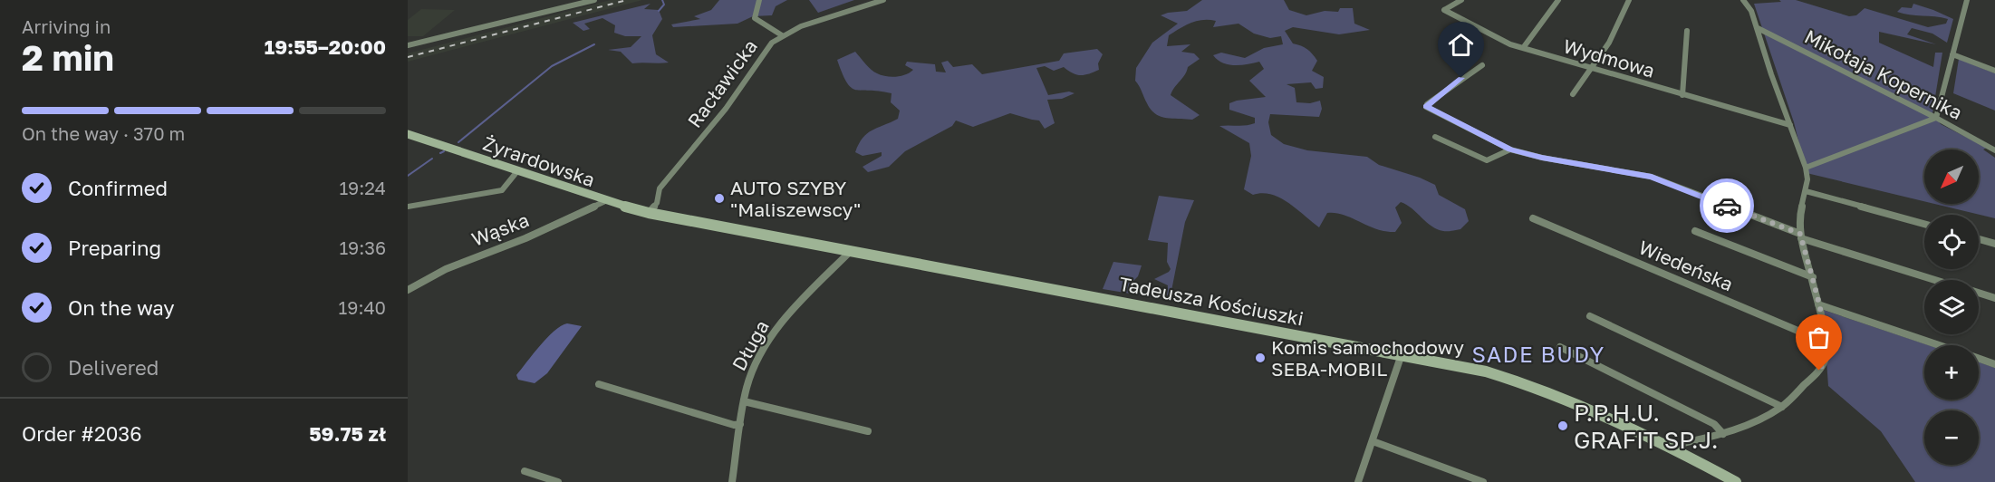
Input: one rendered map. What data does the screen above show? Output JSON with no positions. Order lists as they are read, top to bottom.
{
  "streets": {
    "main road": ["Żyrardowska", "Tadeusza Kościuszki"],
    "street": [
      "Wydmowa",
      "Mikołaja Kopernika",
      "Racławicka",
      "Wąska",
      "Wiedeńska",
      "Długa"
    ]
  },
  "crossings": [
    ["Racławicka", "Żyrardowska"],
    ["Żyrardowska", "Wąska"],
    ["Żyrardowska", "Tadeusza Kościuszki"],
    ["Tadeusza Kościuszki", "Długa"]
  ],
  "districts": ["SADE BUDY"],
  "places": ["AUTO SZYBY \"Maliszewscy\"", "Komis samochodowy SEBA-MOBIL", "P.P.H.U. GRAFIT SP.J."],
  "north": "bottom left",
  "page": {
    "heading": ["2 min", "Arriving in", "19:55–20:00"],
    "panel": ["Order #2036", "59.75 zł"],
    "bar": "On the way · 370 m",
    "map_buttons": ["+", "−"],
    "list": [
      ["Confirmed", "19:24"],
      ["Preparing", "19:36"],
      ["On the way", "19:40"],
      "Delivered"
    ]
  }
}
